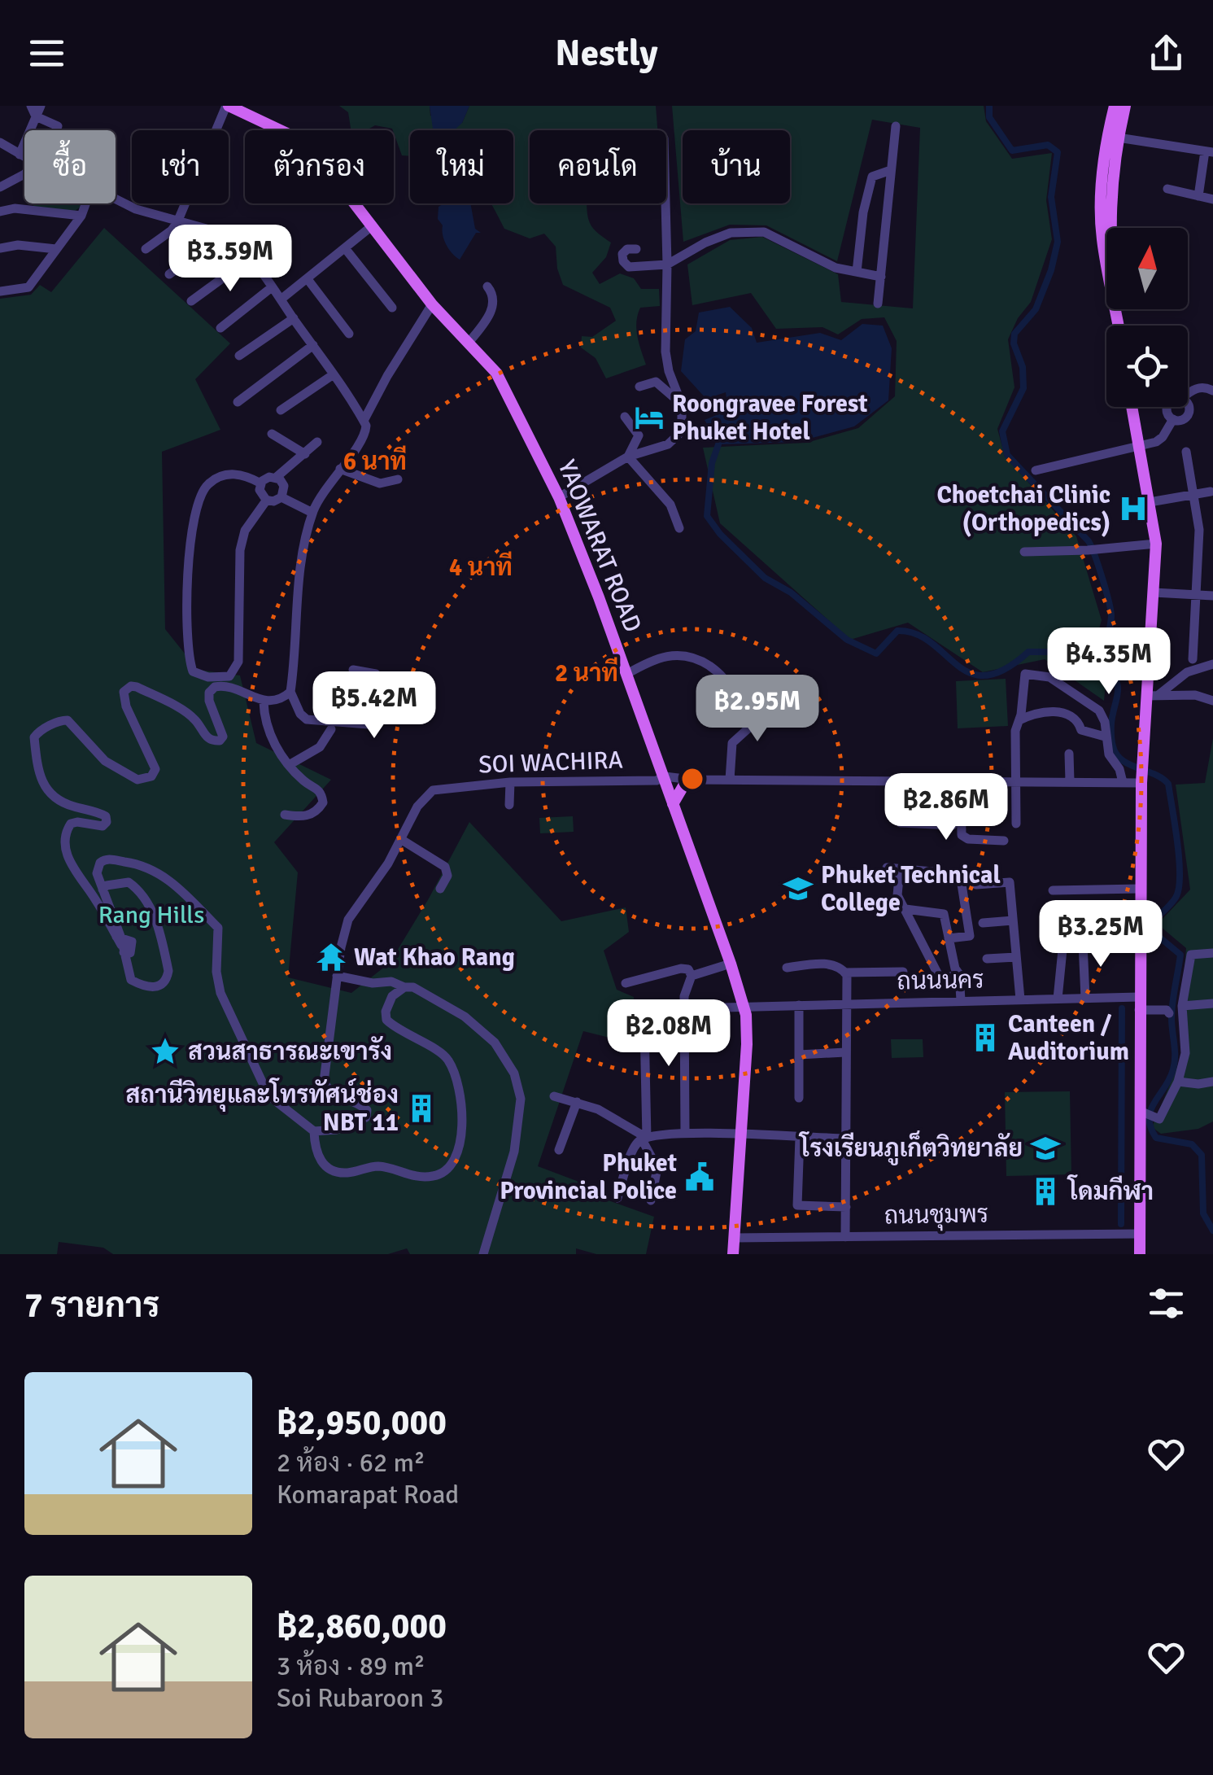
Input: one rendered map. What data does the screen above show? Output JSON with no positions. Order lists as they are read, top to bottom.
{
  "streets": {
    "main road": ["YAOWARAT ROAD"],
    "street": ["SOI WACHIRA", "ถนนนคร", "ถนนชุมพร"]
  },
  "crossings": [
    ["YAOWARAT ROAD", "SOI WACHIRA"],
    ["YAOWARAT ROAD", "ถนนนคร"],
    ["YAOWARAT ROAD", "ถนนชุมพร"]
  ],
  "parks": ["Rang Hills"],
  "places": {
    "hotel": ["Roongravee Forest Phuket Hotel"],
    "hospital": ["Choetchai Clinic (Orthopedics)"],
    "school or university": ["Phuket Technical College", "โรงเรียนภูเก็ตวิทยาลัย"],
    "temple": ["Wat Khao Rang"],
    "building": ["Canteen / Auditorium", "สถานีวิทยุและโทรทัศน์ช่อง NBT 11", "โดมกีฬา"],
    "place": ["สวนสาธารณะเขารัง"],
    "public building": ["Phuket Provincial Police"]
  },
  "north": "top",
  "page": {
    "header": "Nestly",
    "chip": [
      "ซื้อ",
      "เช่า",
      "ตัวกรอง",
      "ใหม่",
      "คอนโด",
      "บ้าน"
    ],
    "price": [
      "฿3.59M",
      "฿4.35M",
      "฿5.42M",
      "฿2.95M",
      "฿2.86M",
      "฿3.25M",
      "฿2.08M"
    ],
    "heading": "7 รายการ",
    "list": [
      {
        "name": "฿2,950,000",
        "note": "2 ห้อง · 62 m² · Komarapat Road"
      },
      {
        "name": "฿2,860,000",
        "note": "3 ห้อง · 89 m² · Soi Rubaroon 3"
      }
    ]
  },
  "rings": ["6 นาที", "4 นาที", "2 นาที"]
}
